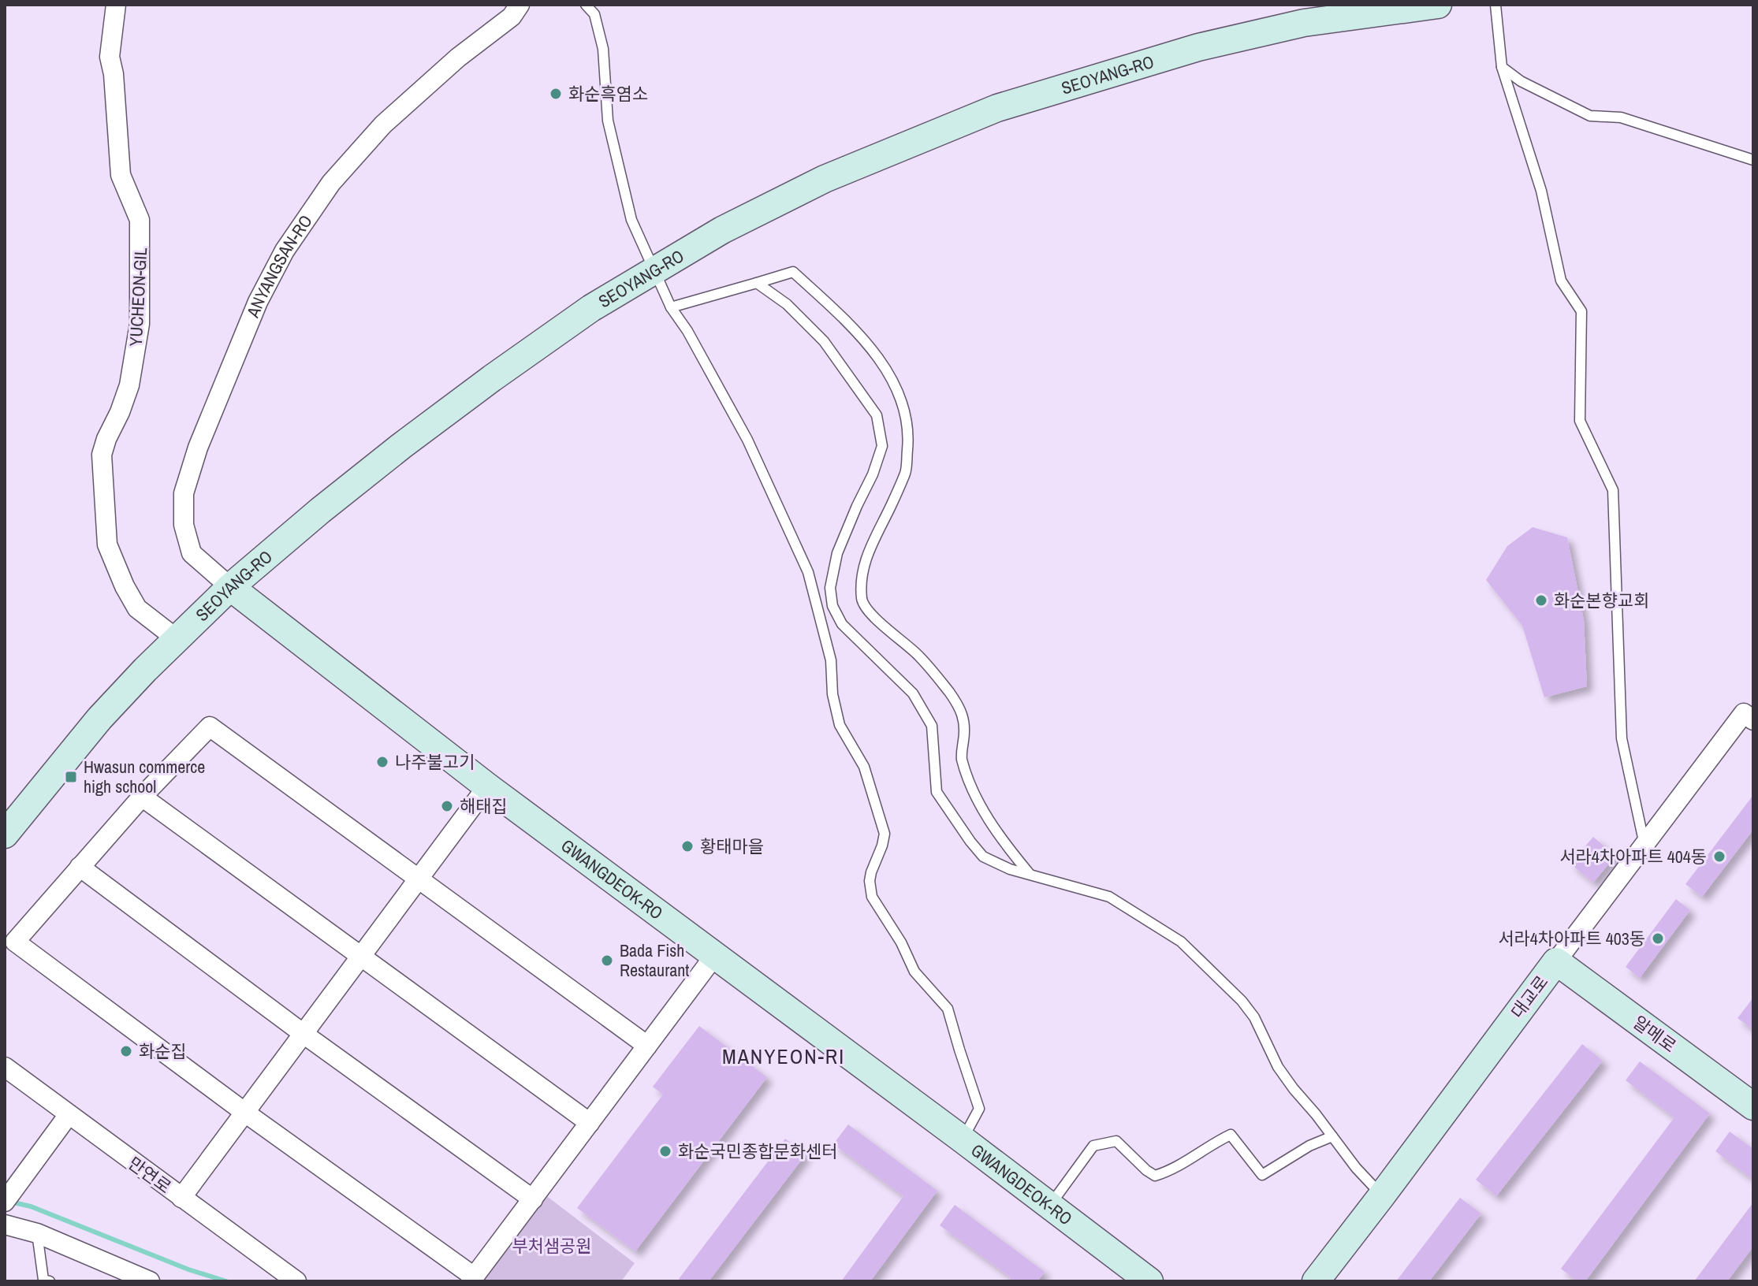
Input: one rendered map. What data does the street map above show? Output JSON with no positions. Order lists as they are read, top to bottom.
{
  "streets": {
    "street": [
      "SEOYANG-RO",
      "ANYANGSAN-RO",
      "YUCHEON-GIL",
      "GWANGDEOK-RO",
      "대교로",
      "알메로",
      "만연로"
    ]
  },
  "crossings": [
    ["SEOYANG-RO", "ANYANGSAN-RO"],
    ["SEOYANG-RO", "YUCHEON-GIL"],
    ["SEOYANG-RO", "GWANGDEOK-RO"],
    ["ANYANGSAN-RO", "GWANGDEOK-RO"],
    ["대교로", "알메로"]
  ],
  "districts": ["MANYEON-RI"],
  "parks": ["부처샘공원"],
  "places": {
    "other": [
      "화순흑염소",
      "화순본향교회",
      "나주불고기",
      "해태집",
      "황태마을",
      "서라4차아파트 404동",
      "서라4차아파트 403동",
      "Bada Fish Restaurant",
      "화순집",
      "화순국민종합문화센터"
    ],
    "transit": ["Hwasun commerce high school"]
  }
}
